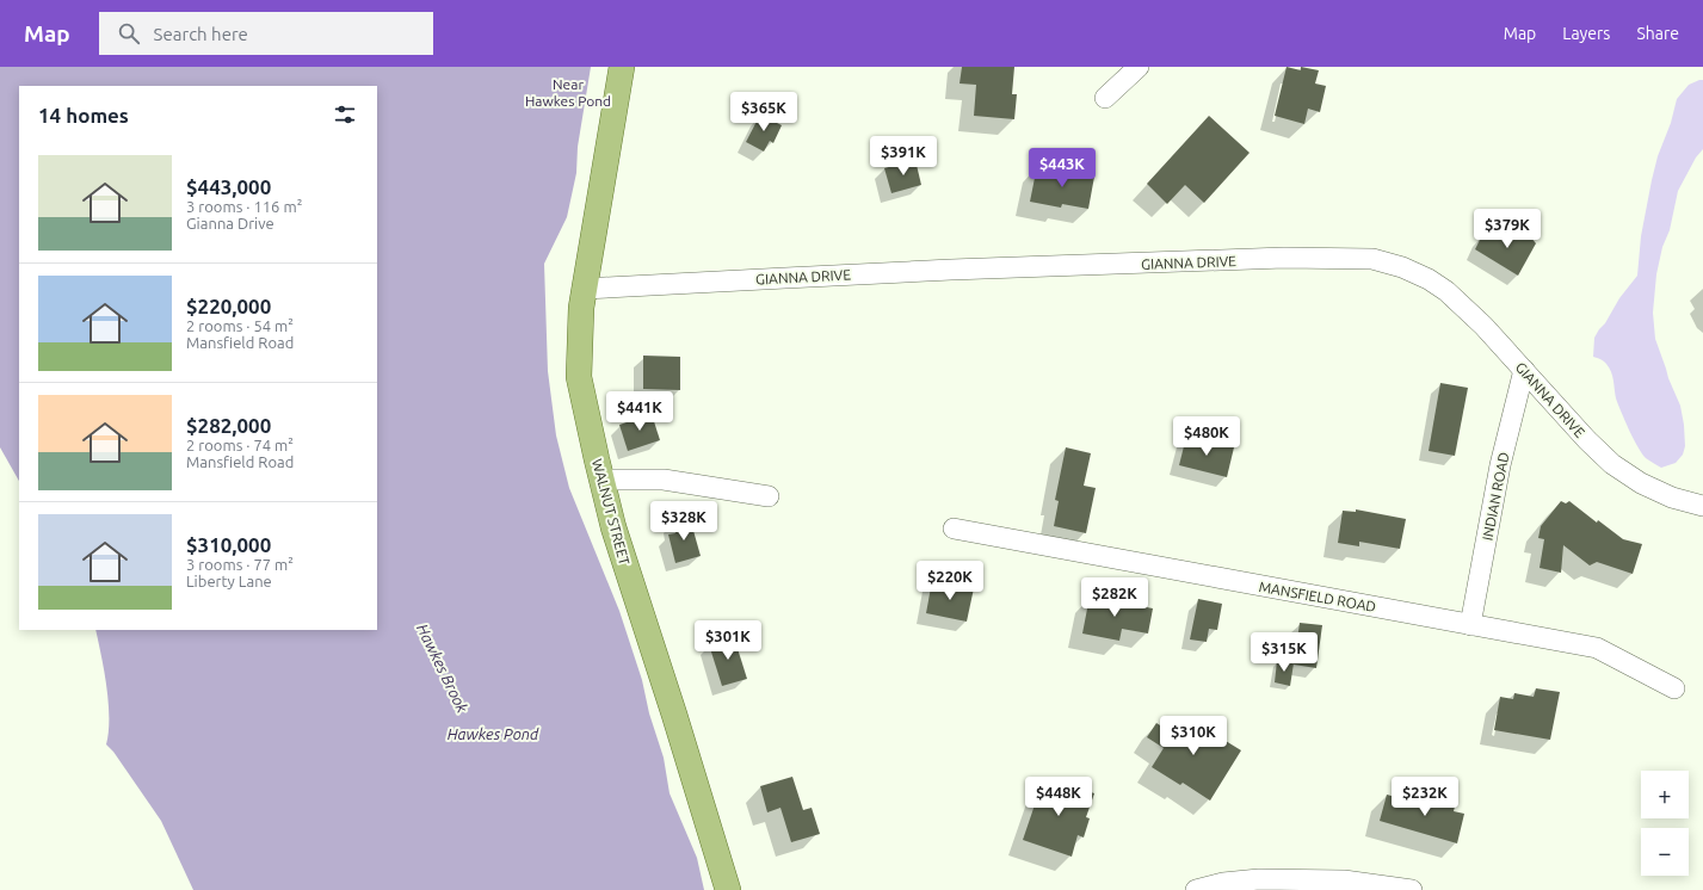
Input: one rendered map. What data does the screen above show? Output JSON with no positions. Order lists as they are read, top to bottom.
{
  "streets": {
    "main road": ["WALNUT STREET"],
    "street": ["GIANNA DRIVE", "INDIAN ROAD", "MANSFIELD ROAD"]
  },
  "crossings": [
    ["GIANNA DRIVE", "INDIAN ROAD"],
    ["GIANNA DRIVE", "WALNUT STREET"],
    ["INDIAN ROAD", "MANSFIELD ROAD"]
  ],
  "water": ["Hawkes Brook", "Hawkes Pond"],
  "parks": ["Near Hawkes Pond"],
  "page": {
    "header": "Map",
    "search": "Search here",
    "nav": ["Map", "Layers", "Share"],
    "heading": "14 homes",
    "price": [
      "$365K",
      "$391K",
      "$443K",
      "$379K",
      "$441K",
      "$480K",
      "$328K",
      "$220K",
      "$282K",
      "$301K",
      "$315K",
      "$310K",
      "$448K",
      "$232K"
    ],
    "list": [
      {
        "name": "$443,000",
        "note": "3 rooms · 116 m² · Gianna Drive"
      },
      {
        "name": "$220,000",
        "note": "2 rooms · 54 m² · Mansfield Road"
      },
      {
        "name": "$282,000",
        "note": "2 rooms · 74 m² · Mansfield Road"
      },
      {
        "name": "$310,000",
        "note": "3 rooms · 77 m² · Liberty Lane"
      }
    ],
    "map_buttons": ["+", "−"]
  }
}
